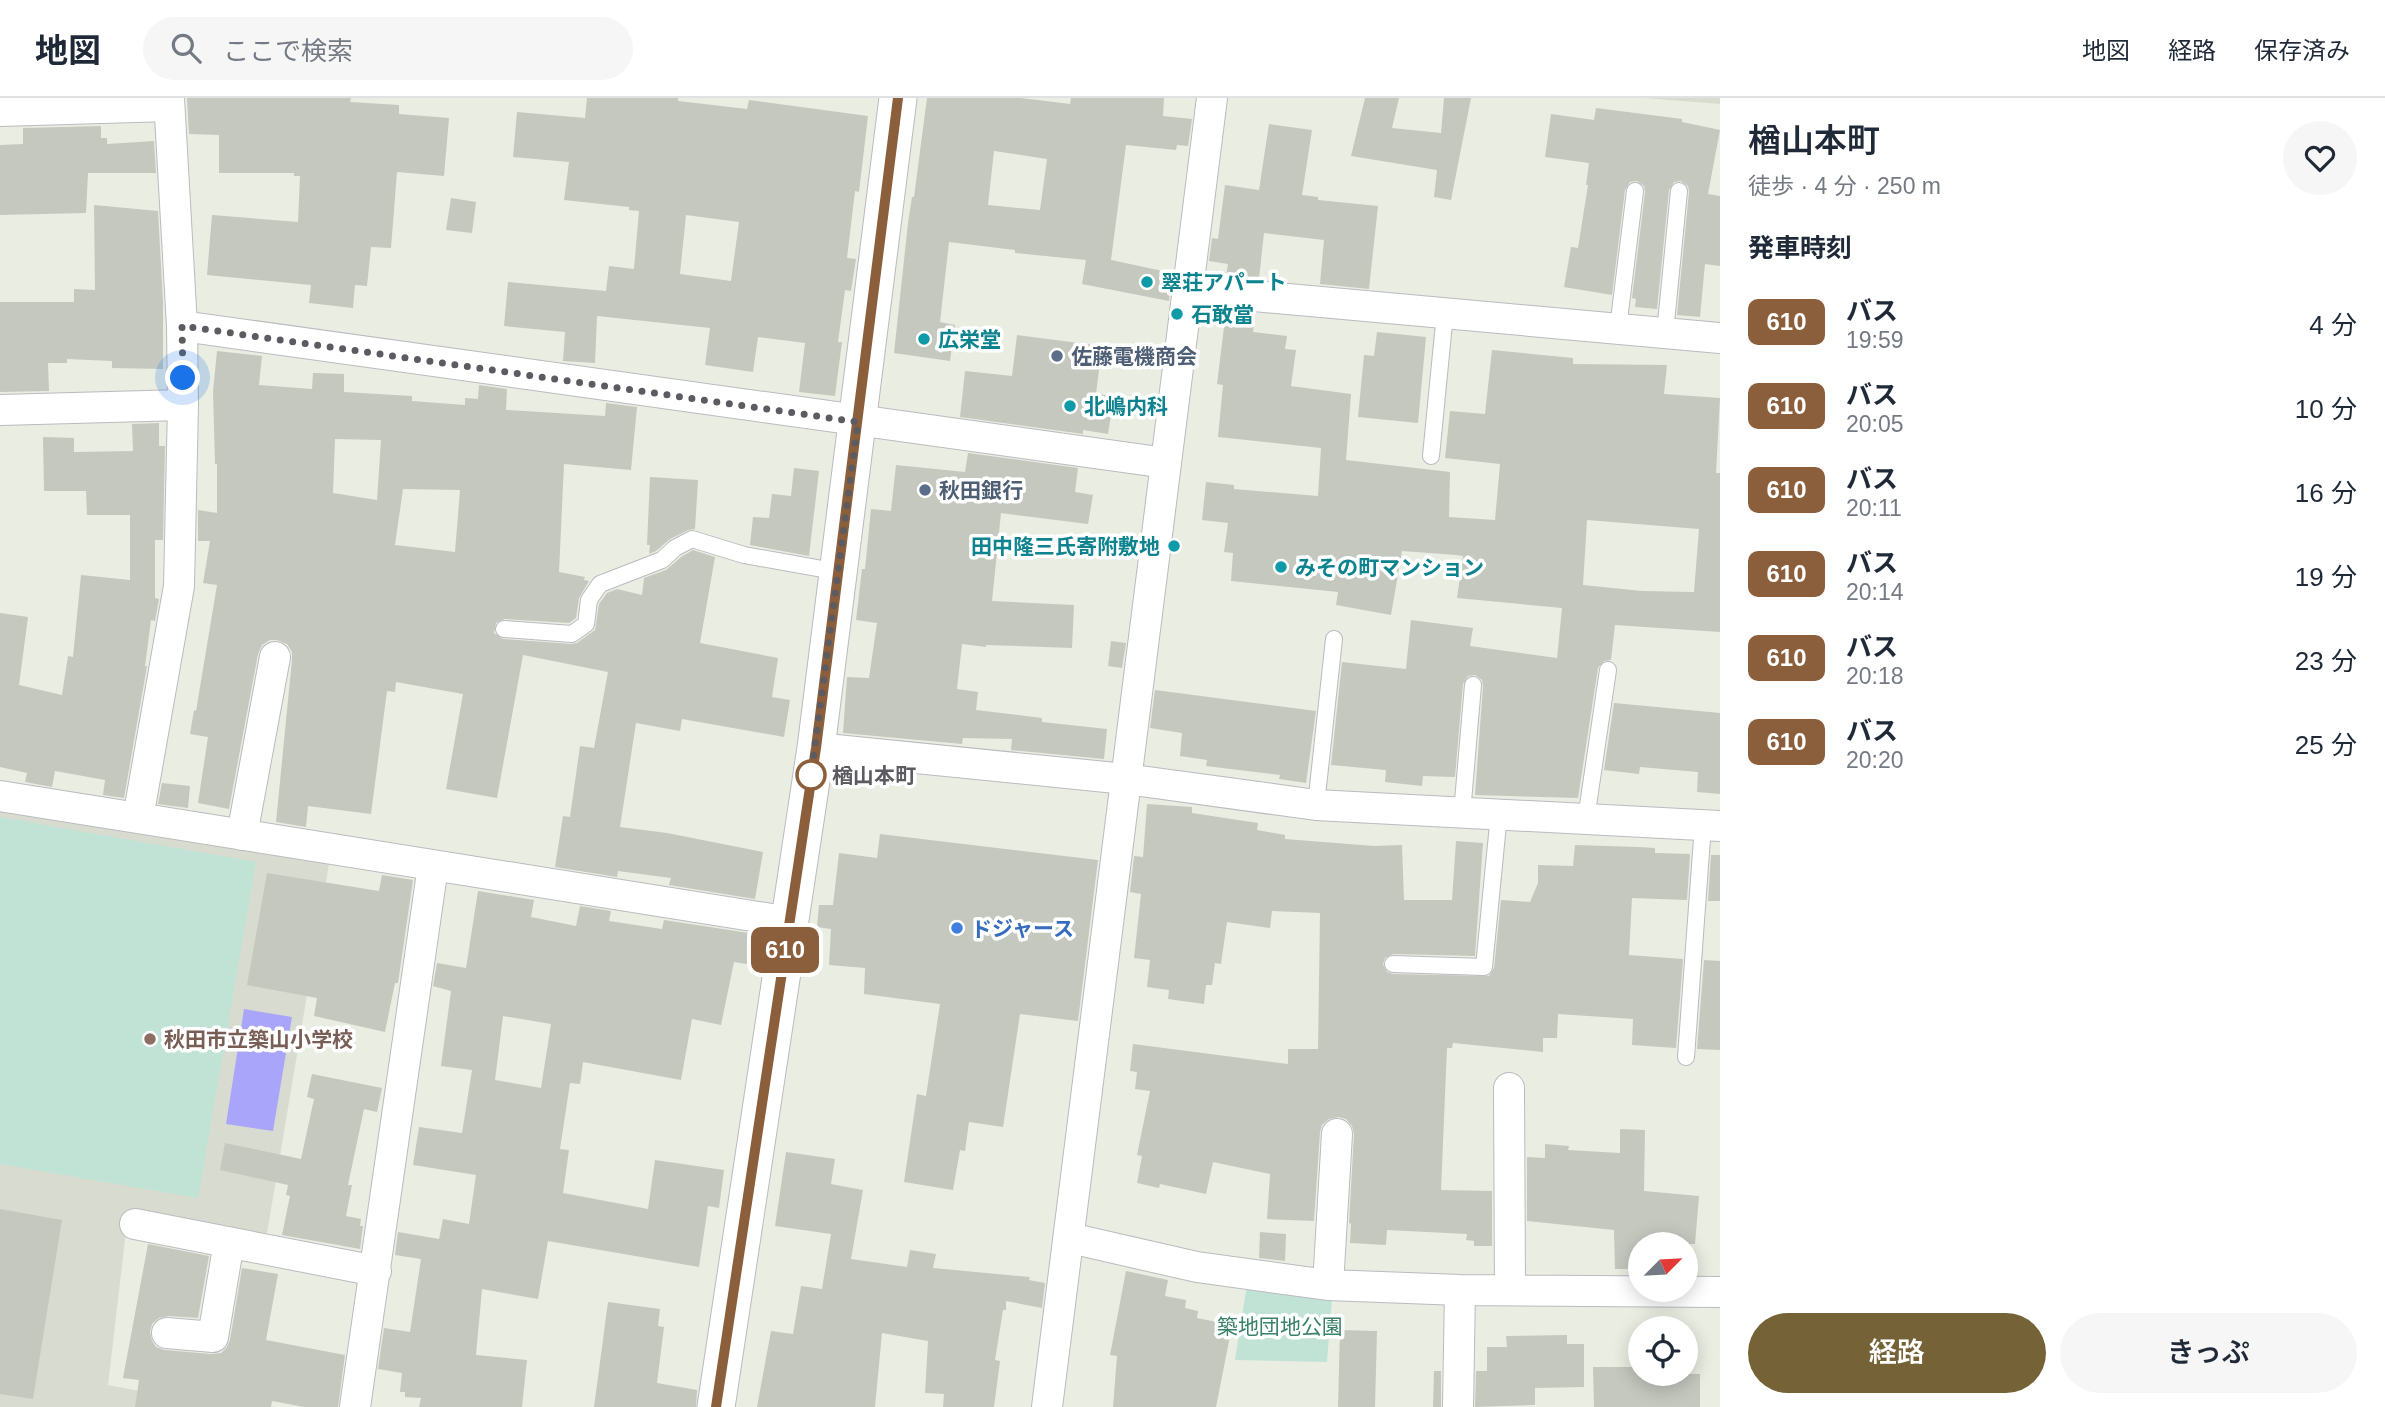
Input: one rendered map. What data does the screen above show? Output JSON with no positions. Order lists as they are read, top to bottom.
{
  "parks": ["築地団地公園"],
  "places": [
    "翠荘アパート",
    "石敢當",
    "広栄堂",
    "佐藤電機商会",
    "北嶋内科",
    "秋田銀行",
    "田中隆三氏寄附敷地",
    "みその町マンション",
    "楢山本町",
    "ドジャース",
    "秋田市立築山小学校"
  ],
  "lines": ["bus line 610"],
  "north": "top right",
  "page": {
    "header": "地図",
    "search": "ここで検索",
    "nav": ["地図", "経路", "保存済み"],
    "on_map": "610",
    "heading": [
      ["楢山本町", "徒歩 · 4 分 · 250 m"],
      "発車時刻"
    ],
    "list": [
      {
        "mark": "610",
        "name": "バス",
        "note": "19:59",
        "value": "4 分"
      },
      {
        "mark": "610",
        "name": "バス",
        "note": "20:05",
        "value": "10 分"
      },
      {
        "mark": "610",
        "name": "バス",
        "note": "20:11",
        "value": "16 分"
      },
      {
        "mark": "610",
        "name": "バス",
        "note": "20:14",
        "value": "19 分"
      },
      {
        "mark": "610",
        "name": "バス",
        "note": "20:18",
        "value": "23 分"
      },
      {
        "mark": "610",
        "name": "バス",
        "note": "20:20",
        "value": "25 分"
      }
    ],
    "buttons": ["経路", "きっぷ"]
  }
}
